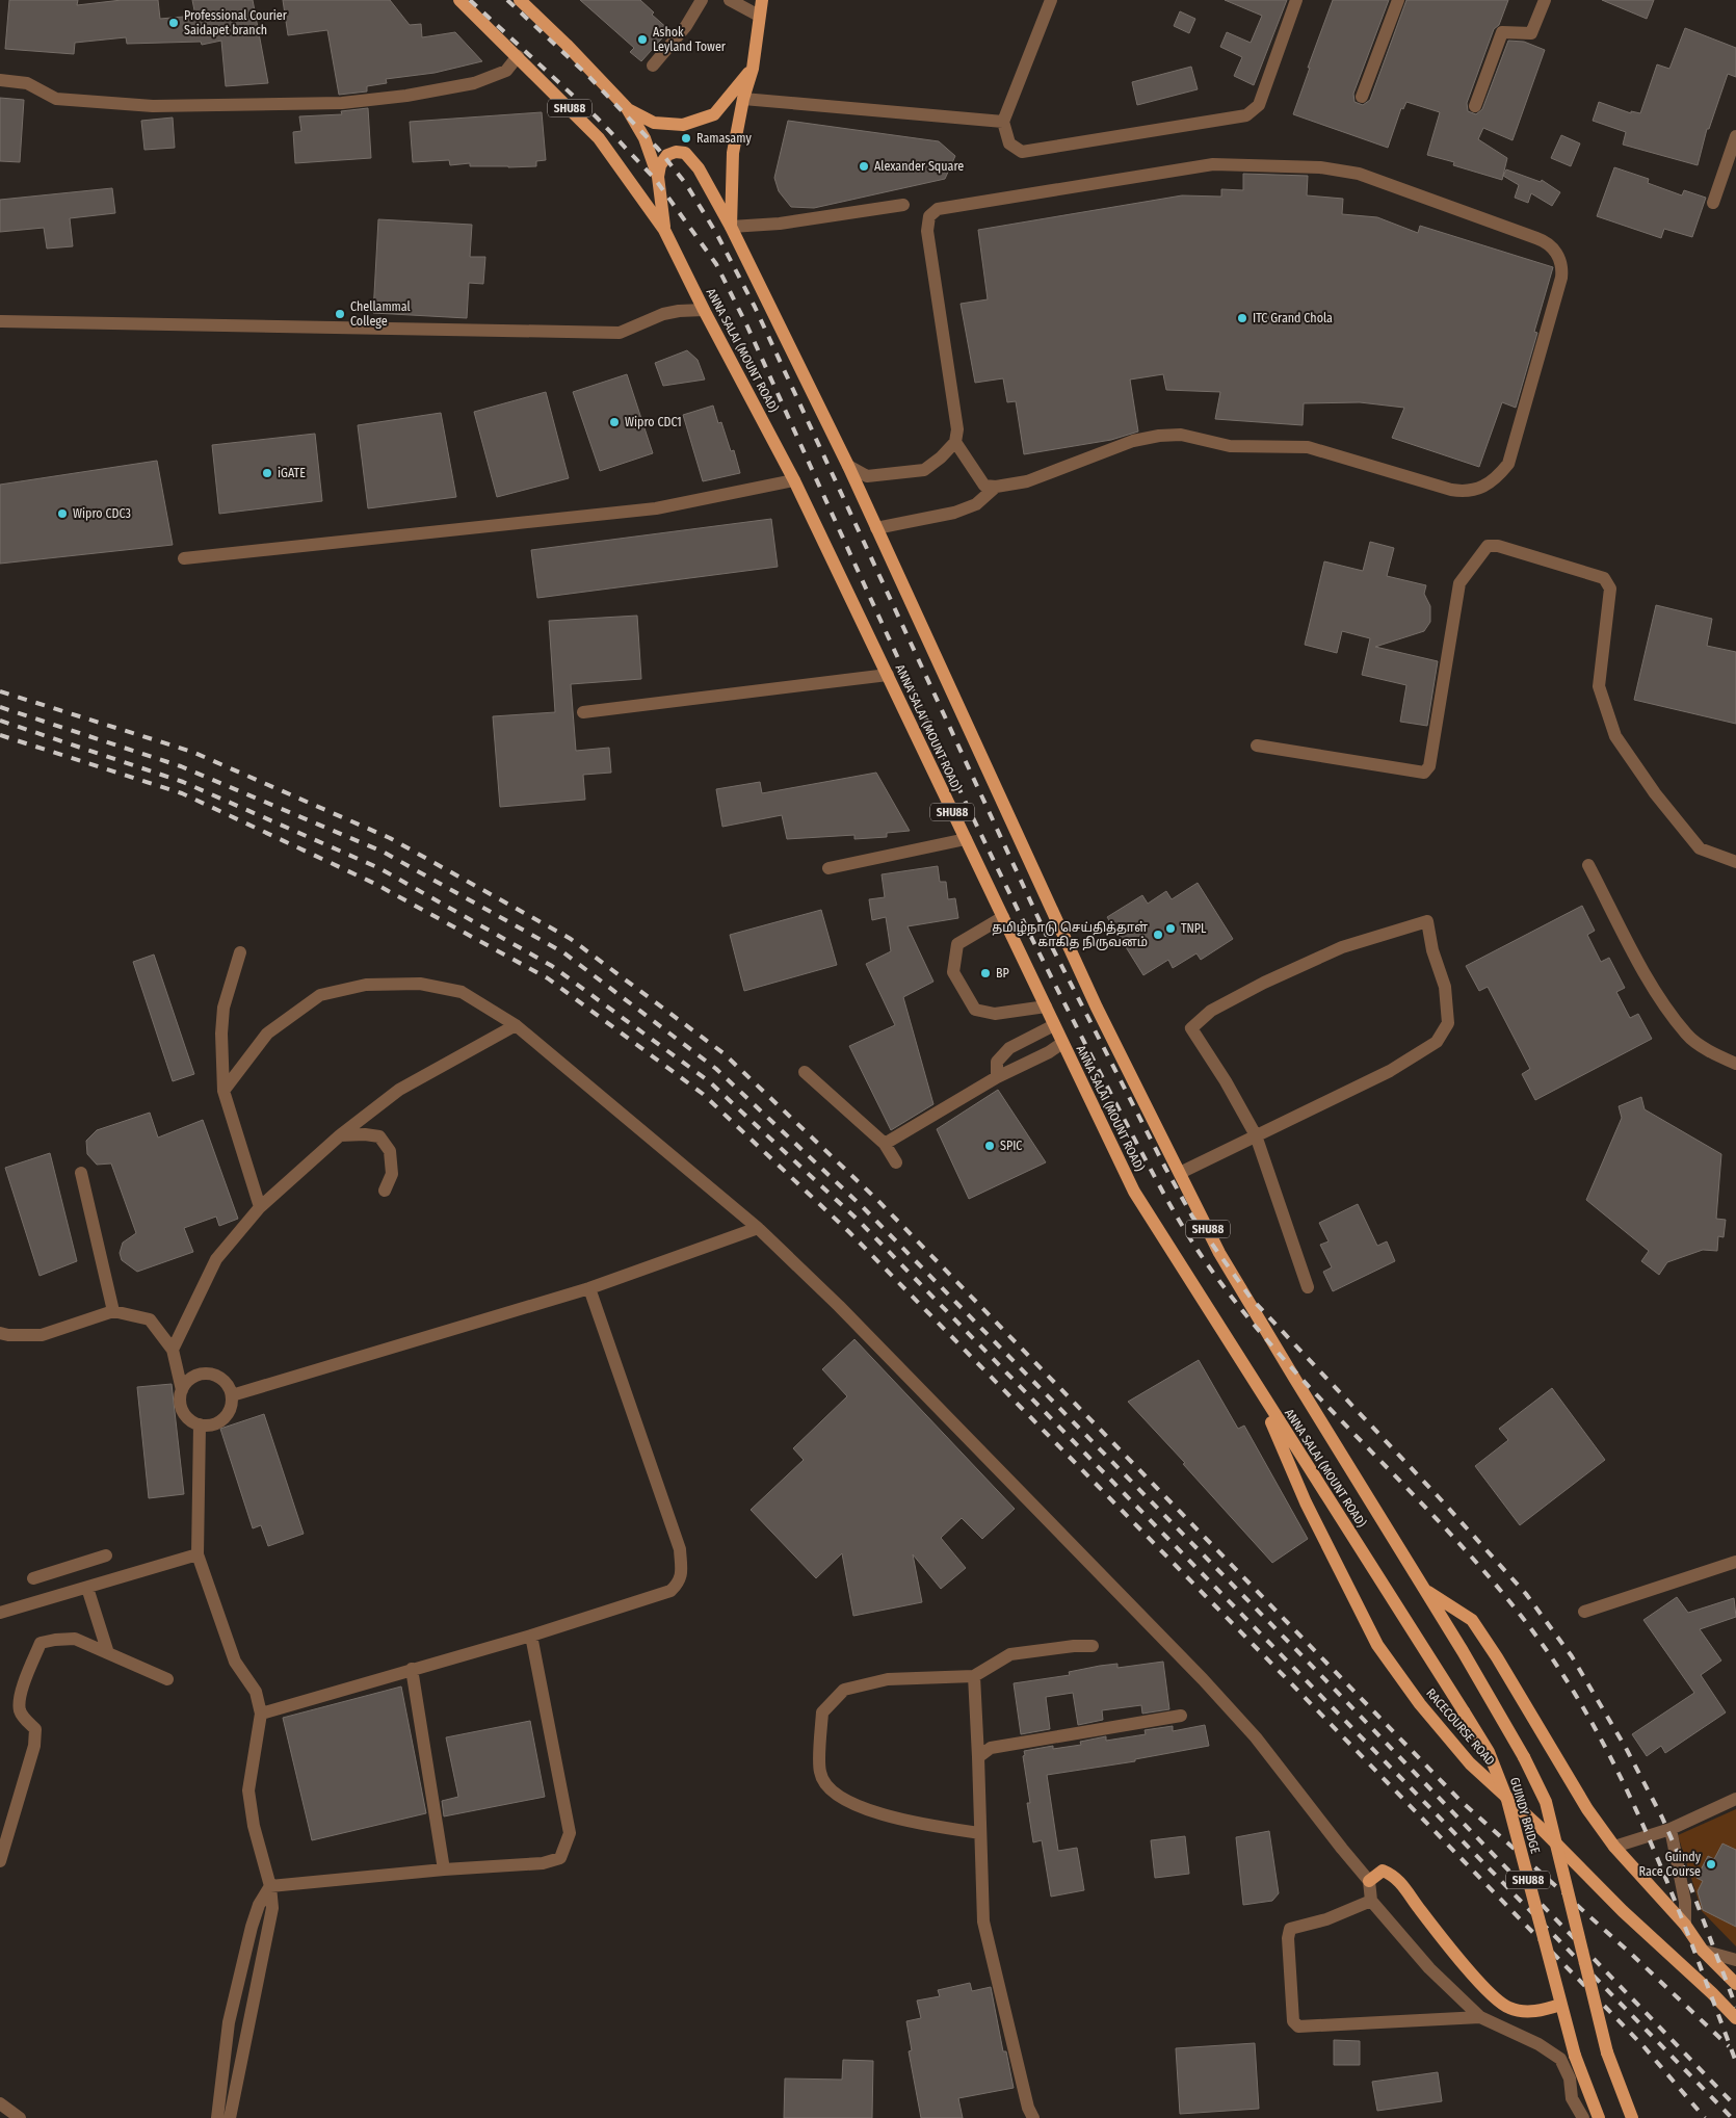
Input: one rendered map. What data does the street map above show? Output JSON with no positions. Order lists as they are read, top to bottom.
{
  "streets": {
    "main road": [
      "SHU88",
      "ANNA SALAI (MOUNT ROAD)",
      "RACECOURSE ROAD",
      "GUINDY BRIDGE"
    ]
  },
  "crossings": [
    ["SHU88", "ANNA SALAI (MOUNT ROAD)"],
    ["ANNA SALAI (MOUNT ROAD)", "RACECOURSE ROAD"],
    ["ANNA SALAI (MOUNT ROAD)", "GUINDY BRIDGE"]
  ],
  "places": [
    "Professional Courier Saidapet branch",
    "Ashok Leyland Tower",
    "Ramasamy",
    "Alexander Square",
    "Chellammal College",
    "ITC Grand Chola",
    "Wipro CDC1",
    "iGATE",
    "Wipro CDC3",
    "TNPL",
    "தமிழ்நாடு செய்தித்தாள் காகித நிருவனம்",
    "BP",
    "SPIC",
    "Guindy Race Course"
  ]
}
